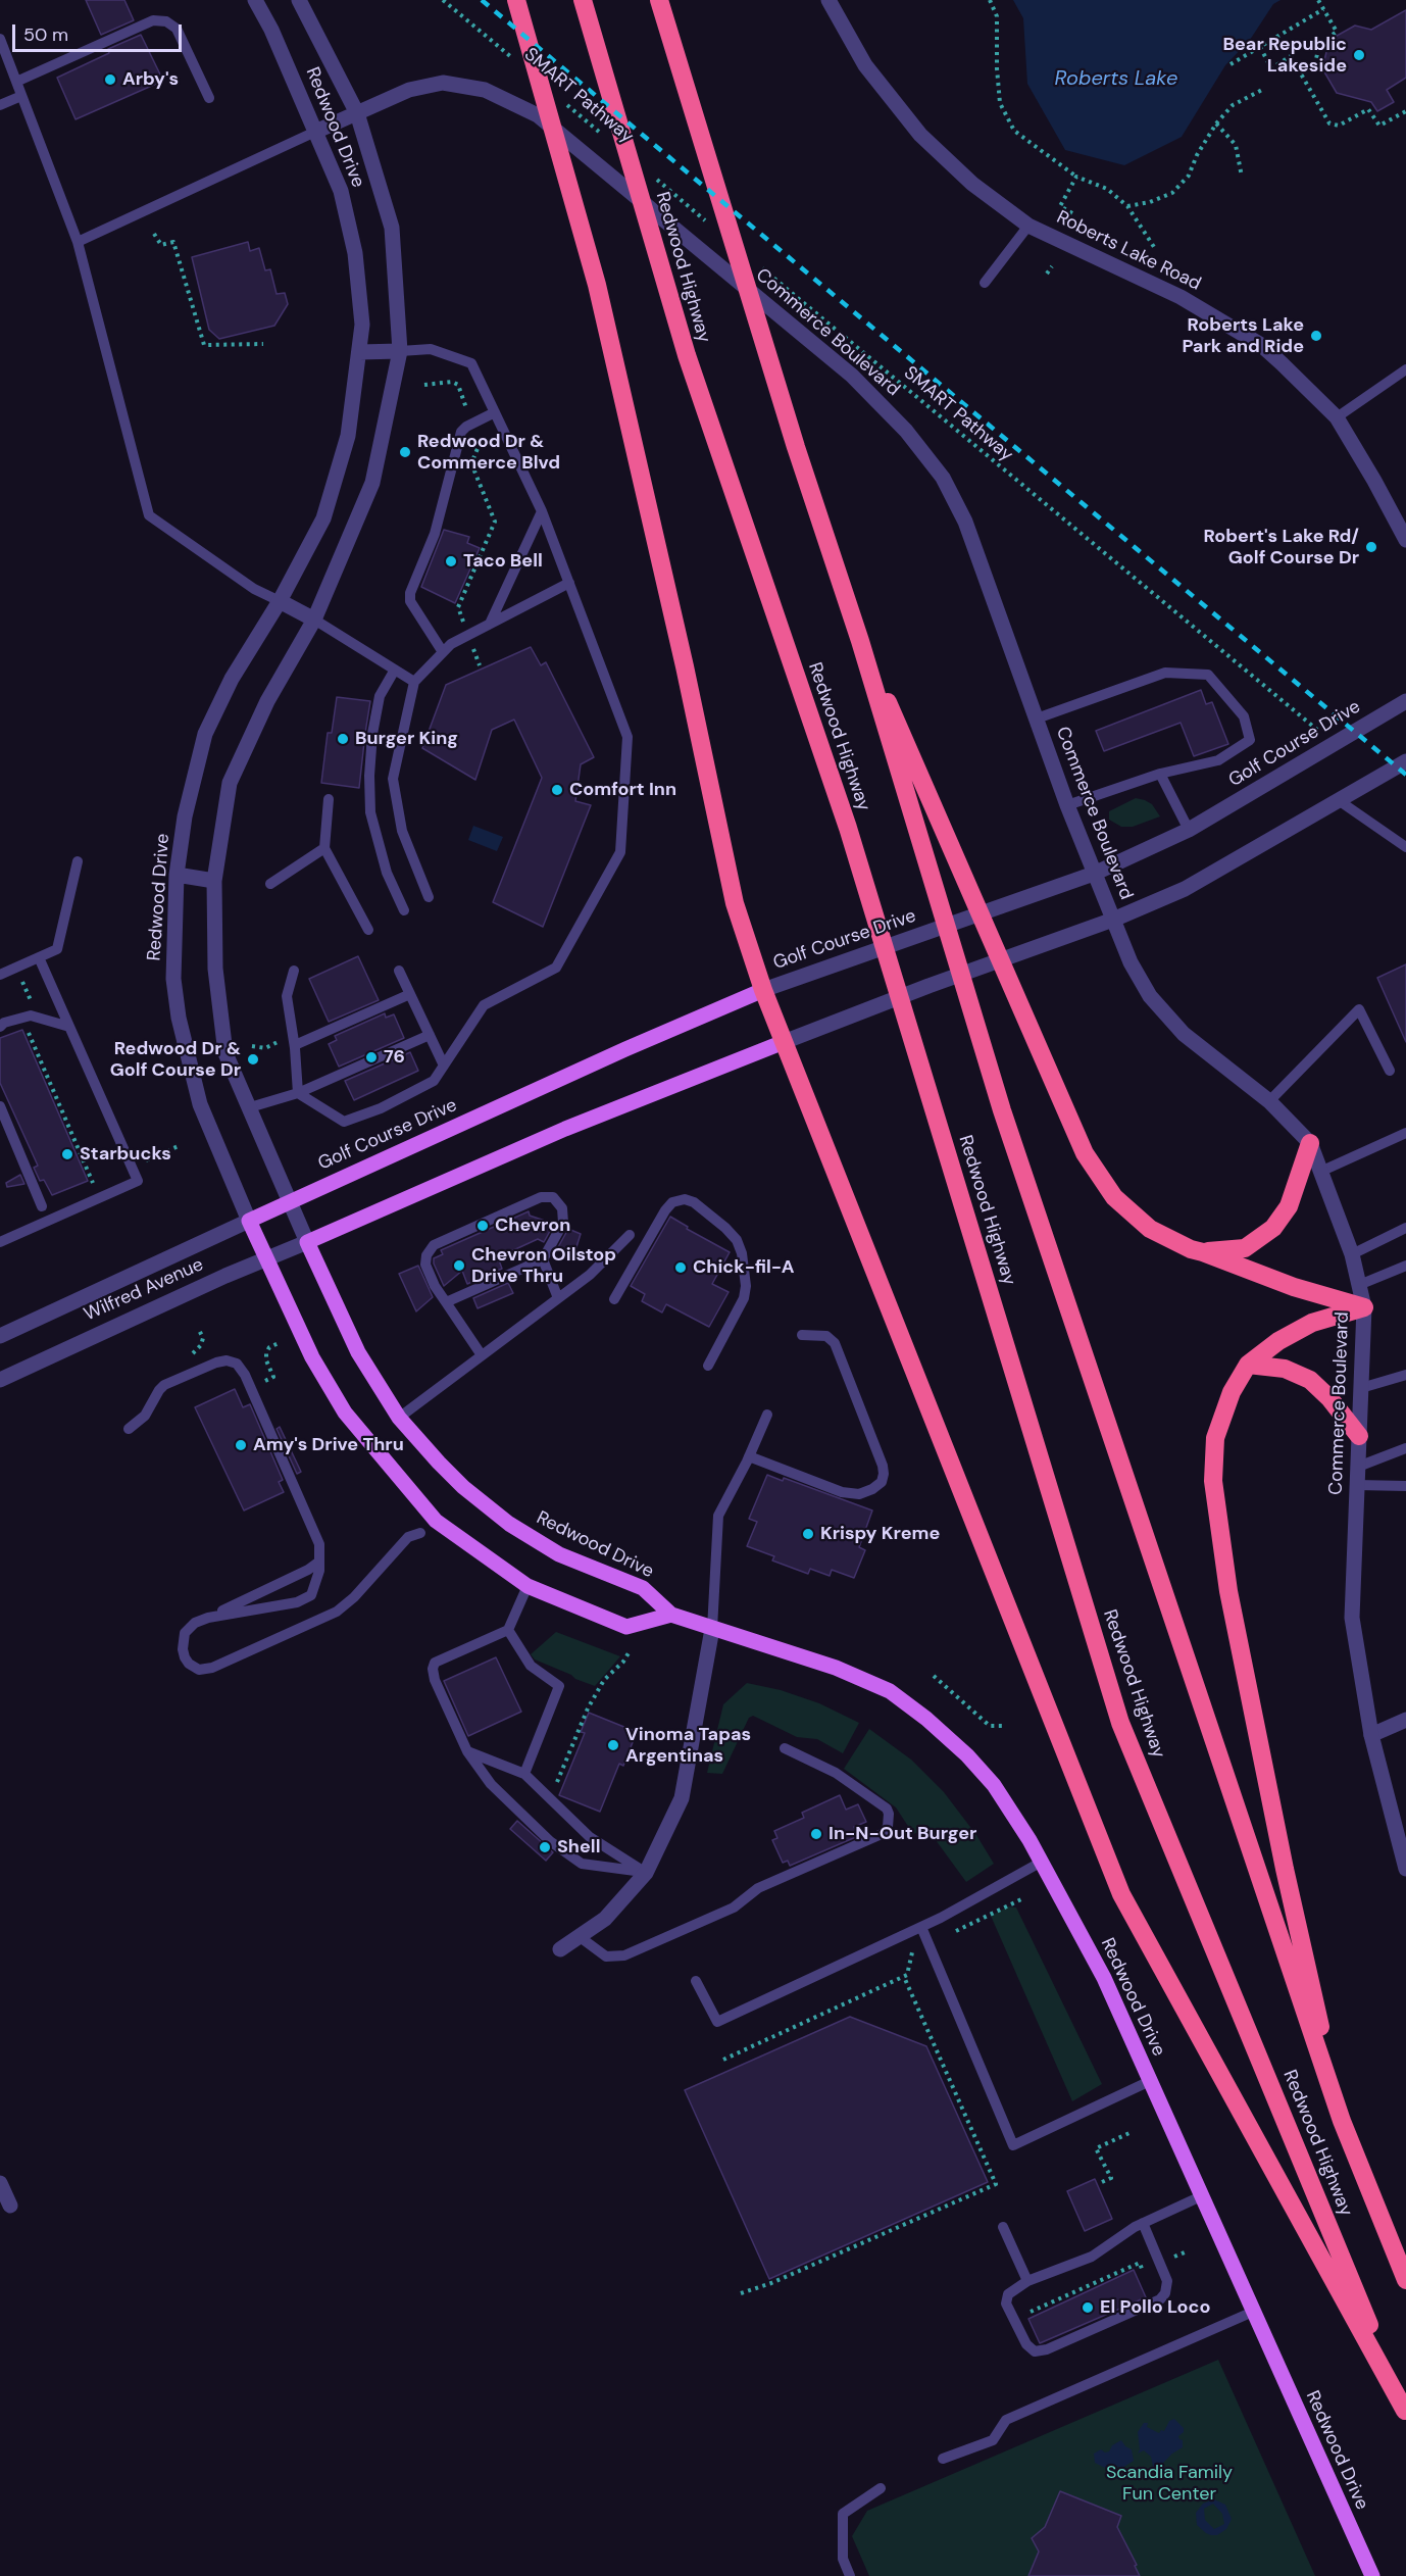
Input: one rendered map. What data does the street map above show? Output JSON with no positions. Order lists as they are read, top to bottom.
{
  "streets": {
    "highway": ["Redwood Highway"],
    "main road": ["Redwood Drive", "Golf Course Drive", "Wilfred Avenue"],
    "street": ["Roberts Lake Road", "Commerce Boulevard"],
    "path": ["SMART Pathway"]
  },
  "crossings": [
    ["Redwood Drive", "Commerce Boulevard"],
    ["Redwood Drive", "Golf Course Drive"],
    ["Redwood Drive", "Wilfred Avenue"],
    ["Commerce Boulevard", "Golf Course Drive"],
    ["Golf Course Drive", "Wilfred Avenue"]
  ],
  "water": ["Roberts Lake"],
  "parks": ["Scandia Family Fun Center"],
  "places": [
    "Bear Republic Lakeside",
    "Arby's",
    "Roberts Lake Park and Ride",
    "Redwood Dr & Commerce Blvd",
    "Robert's Lake Rd/ Golf Course Dr",
    "Taco Bell",
    "Burger King",
    "Comfort Inn",
    "76",
    "Redwood Dr & Golf Course Dr",
    "Starbucks",
    "Chevron",
    "Chevron Oilstop Drive Thru",
    "Chick-fil-A",
    "Amy's Drive Thru",
    "Krispy Kreme",
    "Vinoma Tapas Argentinas",
    "In-N-Out Burger",
    "Shell",
    "El Pollo Loco"
  ],
  "scale_bar": "50 m"
}
